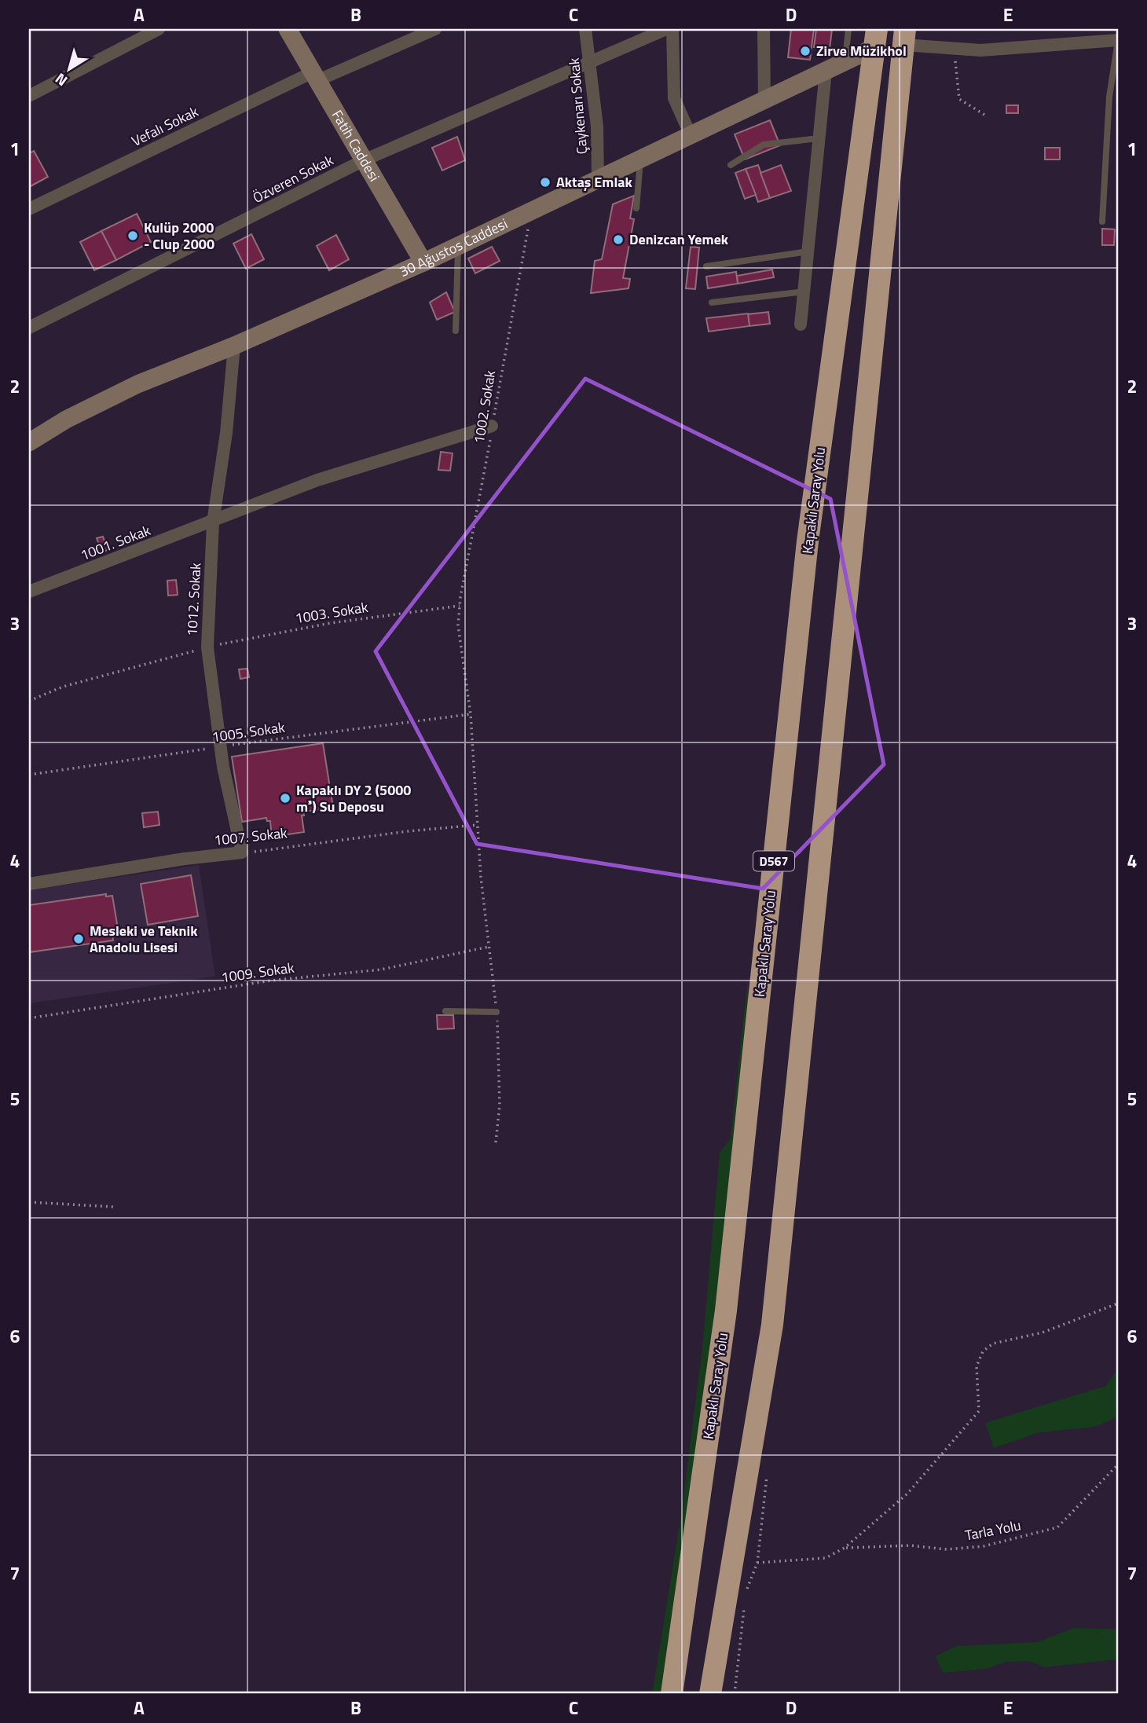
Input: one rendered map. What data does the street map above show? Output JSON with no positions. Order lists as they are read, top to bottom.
{
  "streets": {
    "highway": ["Kapaklı Saray Yolu", "D567"],
    "street": [
      "Çaykenarı Sokak",
      "Vefalı Sokak",
      "Fatih Caddesi",
      "Özveren Sokak",
      "30 Ağustos Caddesi",
      "1001. Sokak",
      "1012. Sokak",
      "1007. Sokak"
    ],
    "path": [
      "1002. Sokak",
      "1003. Sokak",
      "1005. Sokak",
      "1009. Sokak",
      "Tarla Yolu"
    ]
  },
  "crossings": [
    ["Çaykenarı Sokak", "Özveren Sokak"],
    ["Çaykenarı Sokak", "30 Ağustos Caddesi"],
    ["Vefalı Sokak", "Fatih Caddesi"],
    ["Fatih Caddesi", "Özveren Sokak"],
    ["Fatih Caddesi", "30 Ağustos Caddesi"],
    ["30 Ağustos Caddesi", "1002. Sokak"],
    ["30 Ağustos Caddesi", "Kapaklı Saray Yolu"],
    ["30 Ağustos Caddesi", "1012. Sokak"],
    ["1002. Sokak", "1001. Sokak"],
    ["1002. Sokak", "1003. Sokak"],
    ["1002. Sokak", "1005. Sokak"],
    ["1002. Sokak", "1007. Sokak"],
    ["1002. Sokak", "1009. Sokak"],
    ["1001. Sokak", "1012. Sokak"],
    ["1012. Sokak", "1003. Sokak"],
    ["1012. Sokak", "1005. Sokak"],
    ["1012. Sokak", "1007. Sokak"]
  ],
  "places": [
    "Zirve Müzikhol",
    "Aktaş Emlak",
    "Kulüp 2000 - Clup 2000",
    "Denizcan Yemek",
    "Kapaklı DY 2 (5000 m³) Su Deposu",
    "Mesleki ve Teknik Anadolu Lisesi"
  ],
  "north": "bottom left",
  "grid": {
    "columns": [
      "A",
      "B",
      "C",
      "D",
      "E"
    ],
    "rows": [
      "1",
      "2",
      "3",
      "4",
      "5",
      "6",
      "7"
    ]
  }
}
